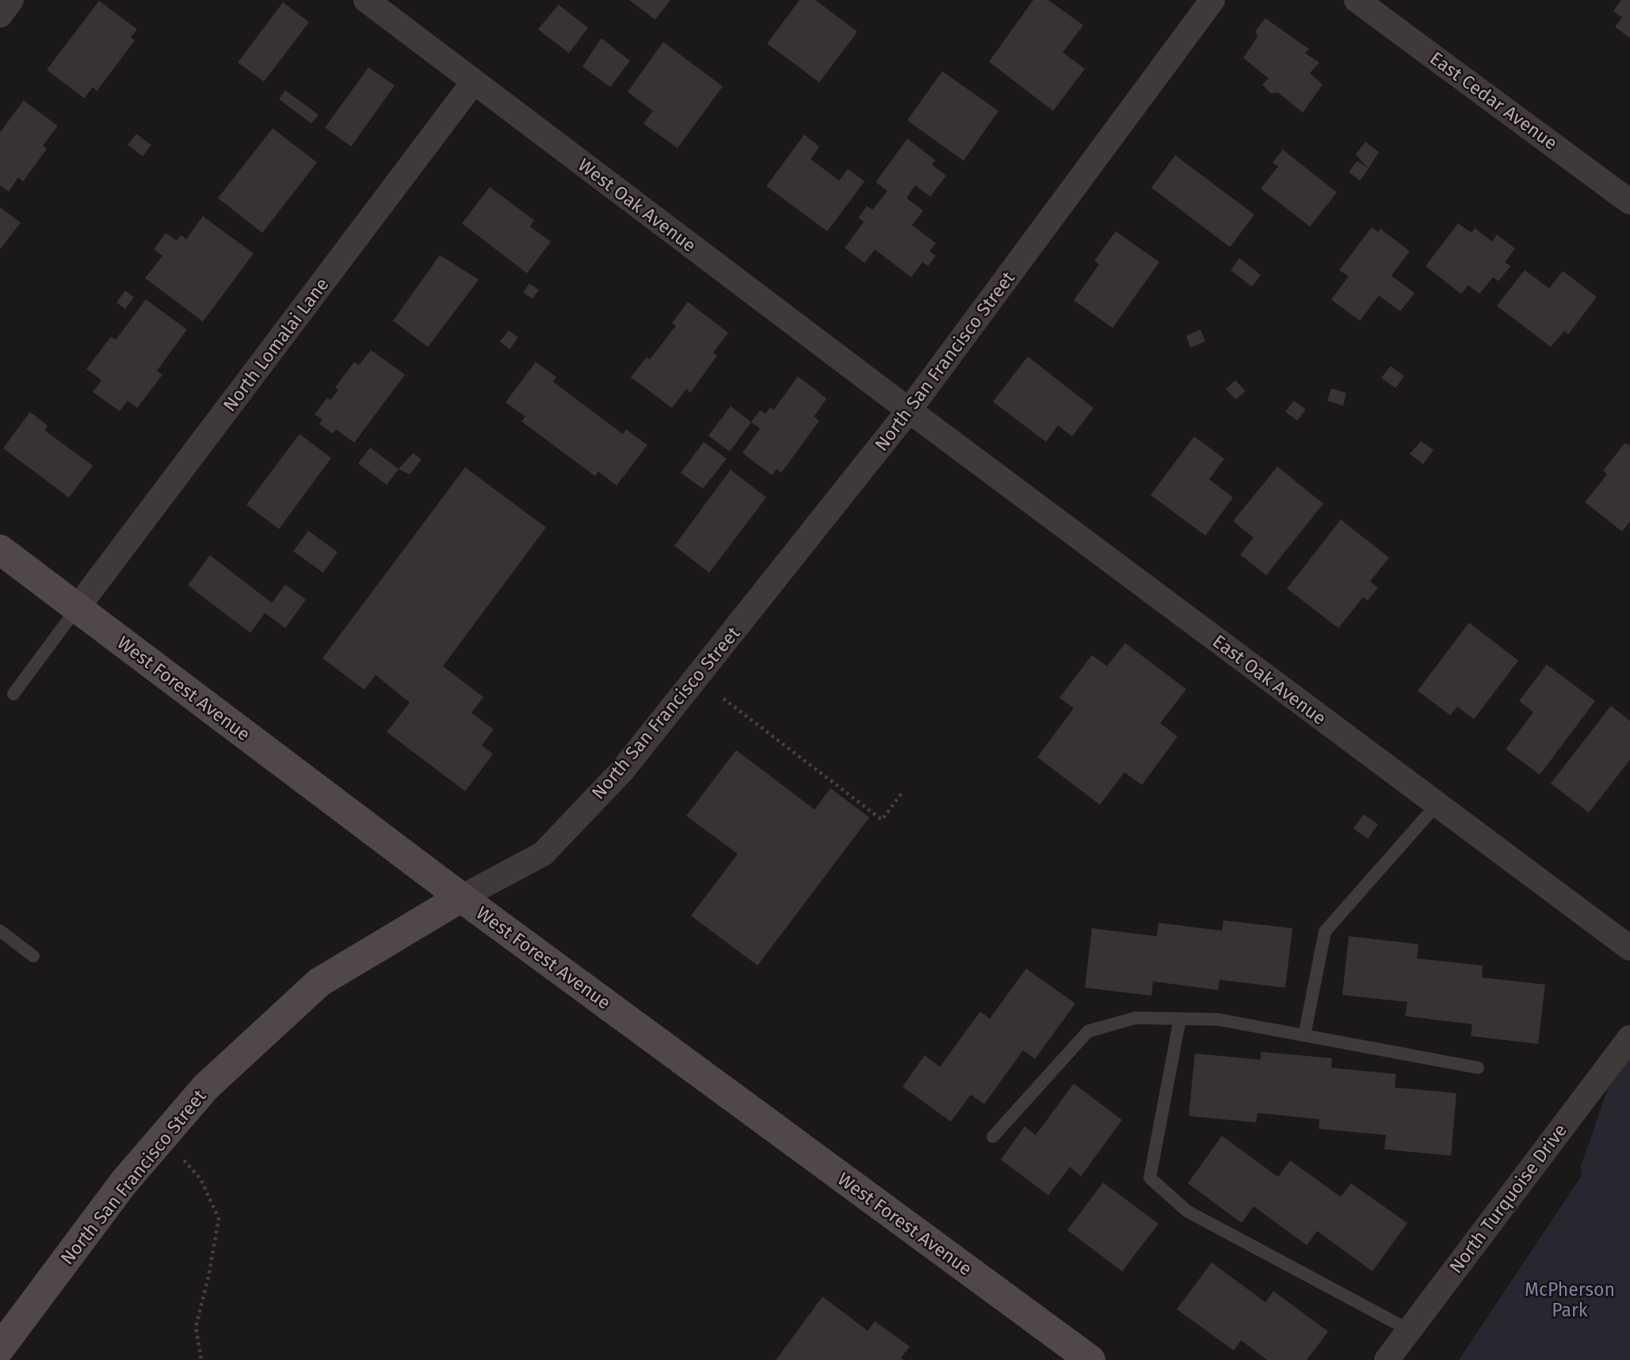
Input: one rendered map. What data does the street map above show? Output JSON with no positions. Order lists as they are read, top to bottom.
{
  "streets": {
    "main road": ["North San Francisco Street", "West Forest Avenue"],
    "street": [
      "East Cedar Avenue",
      "West Oak Avenue",
      "North Lomalai Lane",
      "East Oak Avenue",
      "North Turquoise Drive"
    ]
  },
  "crossings": [
    ["West Oak Avenue", "North Lomalai Lane"],
    ["West Oak Avenue", "North San Francisco Street"],
    ["West Oak Avenue", "East Oak Avenue"],
    ["North Lomalai Lane", "West Forest Avenue"],
    ["North San Francisco Street", "East Oak Avenue"],
    ["North San Francisco Street", "West Forest Avenue"]
  ],
  "parks": ["McPherson Park"]
}
